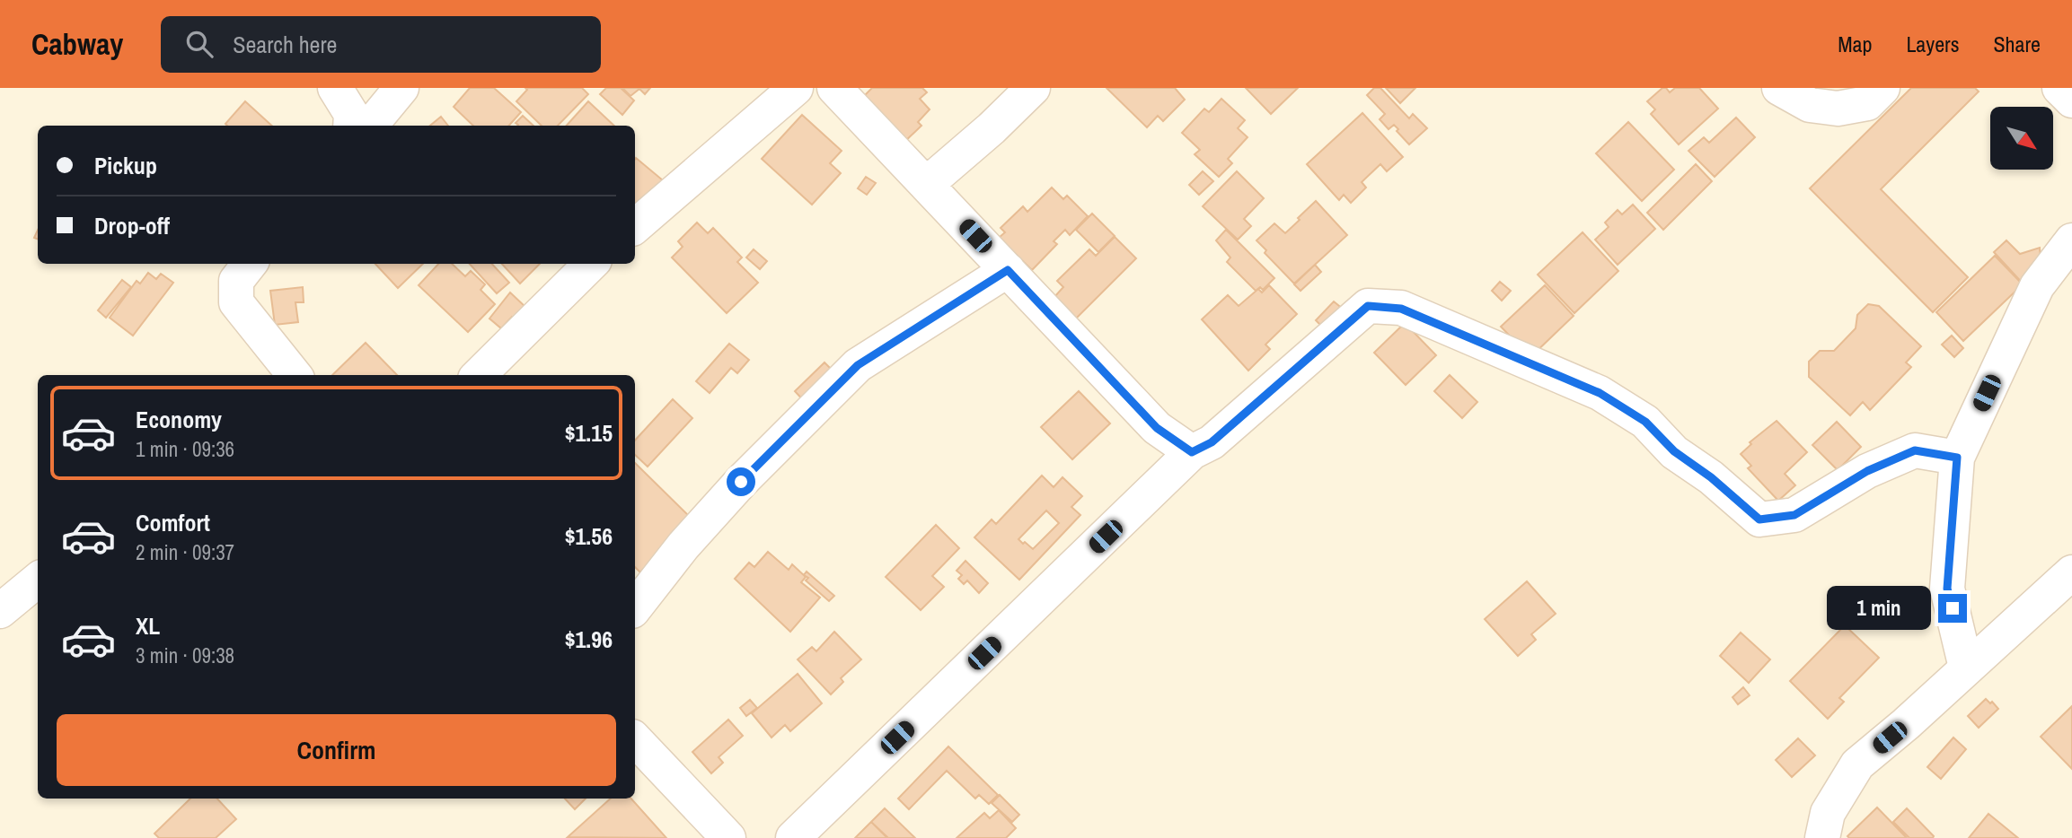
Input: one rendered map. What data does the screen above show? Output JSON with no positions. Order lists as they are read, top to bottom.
{
  "north": "bottom right",
  "page": {
    "header": "Cabway",
    "search": "Search here",
    "nav": ["Map", "Layers", "Share"],
    "banner": ["Pickup", "Drop-off"],
    "list": [
      {
        "name": "Economy",
        "note": "1 min · 09:36",
        "value": "$1.15"
      },
      {
        "name": "Comfort",
        "note": "2 min · 09:37",
        "value": "$1.56"
      },
      {
        "name": "XL",
        "note": "3 min · 09:38",
        "value": "$1.96"
      }
    ],
    "bubble": "1 min",
    "buttons": "Confirm"
  }
}
